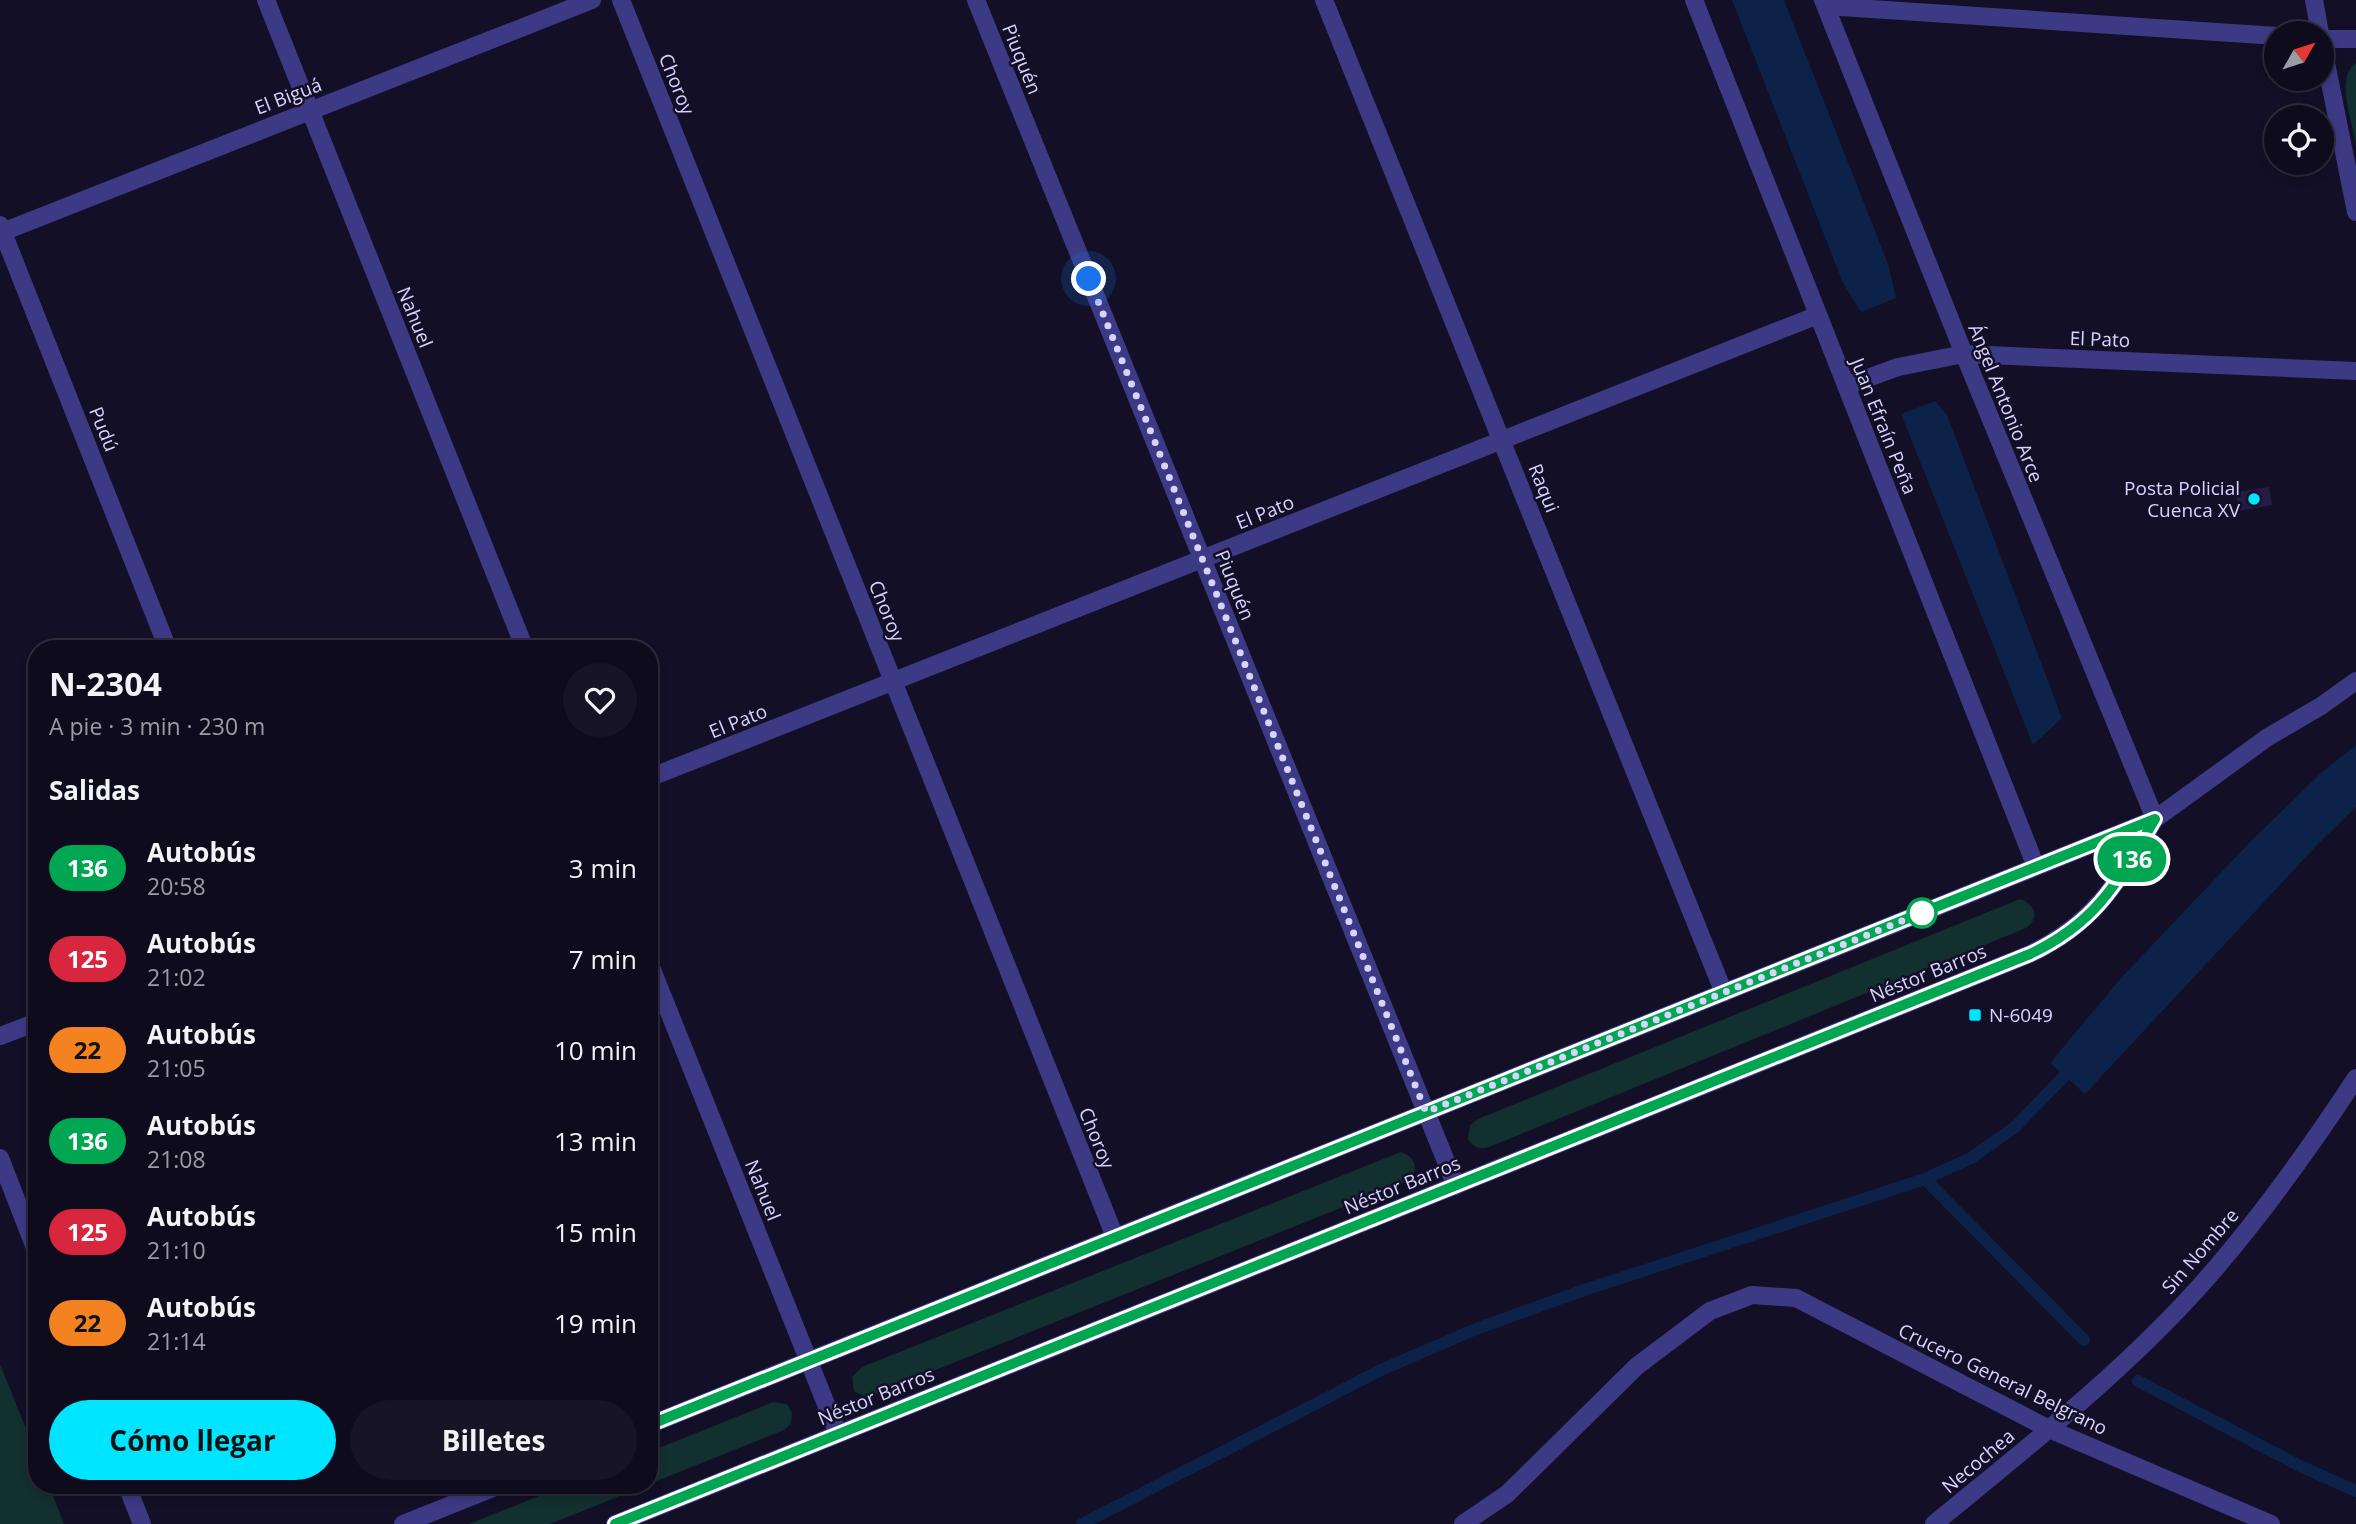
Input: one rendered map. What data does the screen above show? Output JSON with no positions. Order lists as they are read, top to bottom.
{
  "streets": {
    "street": [
      "Piuquén",
      "Choroy",
      "El Biguá",
      "Nahuel",
      "El Pato",
      "Ángel Antonio Arce",
      "Juan Efraín Peña",
      "Pudú",
      "Raqui",
      "Néstor Barros",
      "Sin Nombre",
      "Crucero General Belgrano",
      "Necochea"
    ]
  },
  "crossings": [
    ["Piuquén", "El Pato"],
    ["Piuquén", "Néstor Barros"],
    ["Choroy", "El Pato"],
    ["Choroy", "Néstor Barros"],
    ["El Biguá", "Nahuel"],
    ["El Biguá", "Pudú"],
    ["Nahuel", "Néstor Barros"],
    ["El Pato", "Ángel Antonio Arce"],
    ["El Pato", "Juan Efraín Peña"],
    ["El Pato", "Raqui"],
    ["Ángel Antonio Arce", "Néstor Barros"],
    ["Juan Efraín Peña", "Néstor Barros"],
    ["Raqui", "Néstor Barros"],
    ["Sin Nombre", "Crucero General Belgrano"],
    ["Sin Nombre", "Necochea"],
    ["Crucero General Belgrano", "Necochea"]
  ],
  "places": {
    "other": ["Posta Policial Cuenca XV"],
    "transit": ["N-6049"]
  },
  "lines": ["bus line 136"],
  "north": "top right",
  "page": {
    "on_map": "136",
    "heading": [
      ["N-2304", "A pie · 3 min · 230 m"],
      "Salidas"
    ],
    "list": [
      {
        "mark": "136",
        "name": "Autobús",
        "note": "20:58",
        "value": "3 min"
      },
      {
        "mark": "125",
        "name": "Autobús",
        "note": "21:02",
        "value": "7 min"
      },
      {
        "mark": "22",
        "name": "Autobús",
        "note": "21:05",
        "value": "10 min"
      },
      {
        "mark": "136",
        "name": "Autobús",
        "note": "21:08",
        "value": "13 min"
      },
      {
        "mark": "125",
        "name": "Autobús",
        "note": "21:10",
        "value": "15 min"
      },
      {
        "mark": "22",
        "name": "Autobús",
        "note": "21:14",
        "value": "19 min"
      }
    ],
    "buttons": ["Cómo llegar", "Billetes"]
  }
}
